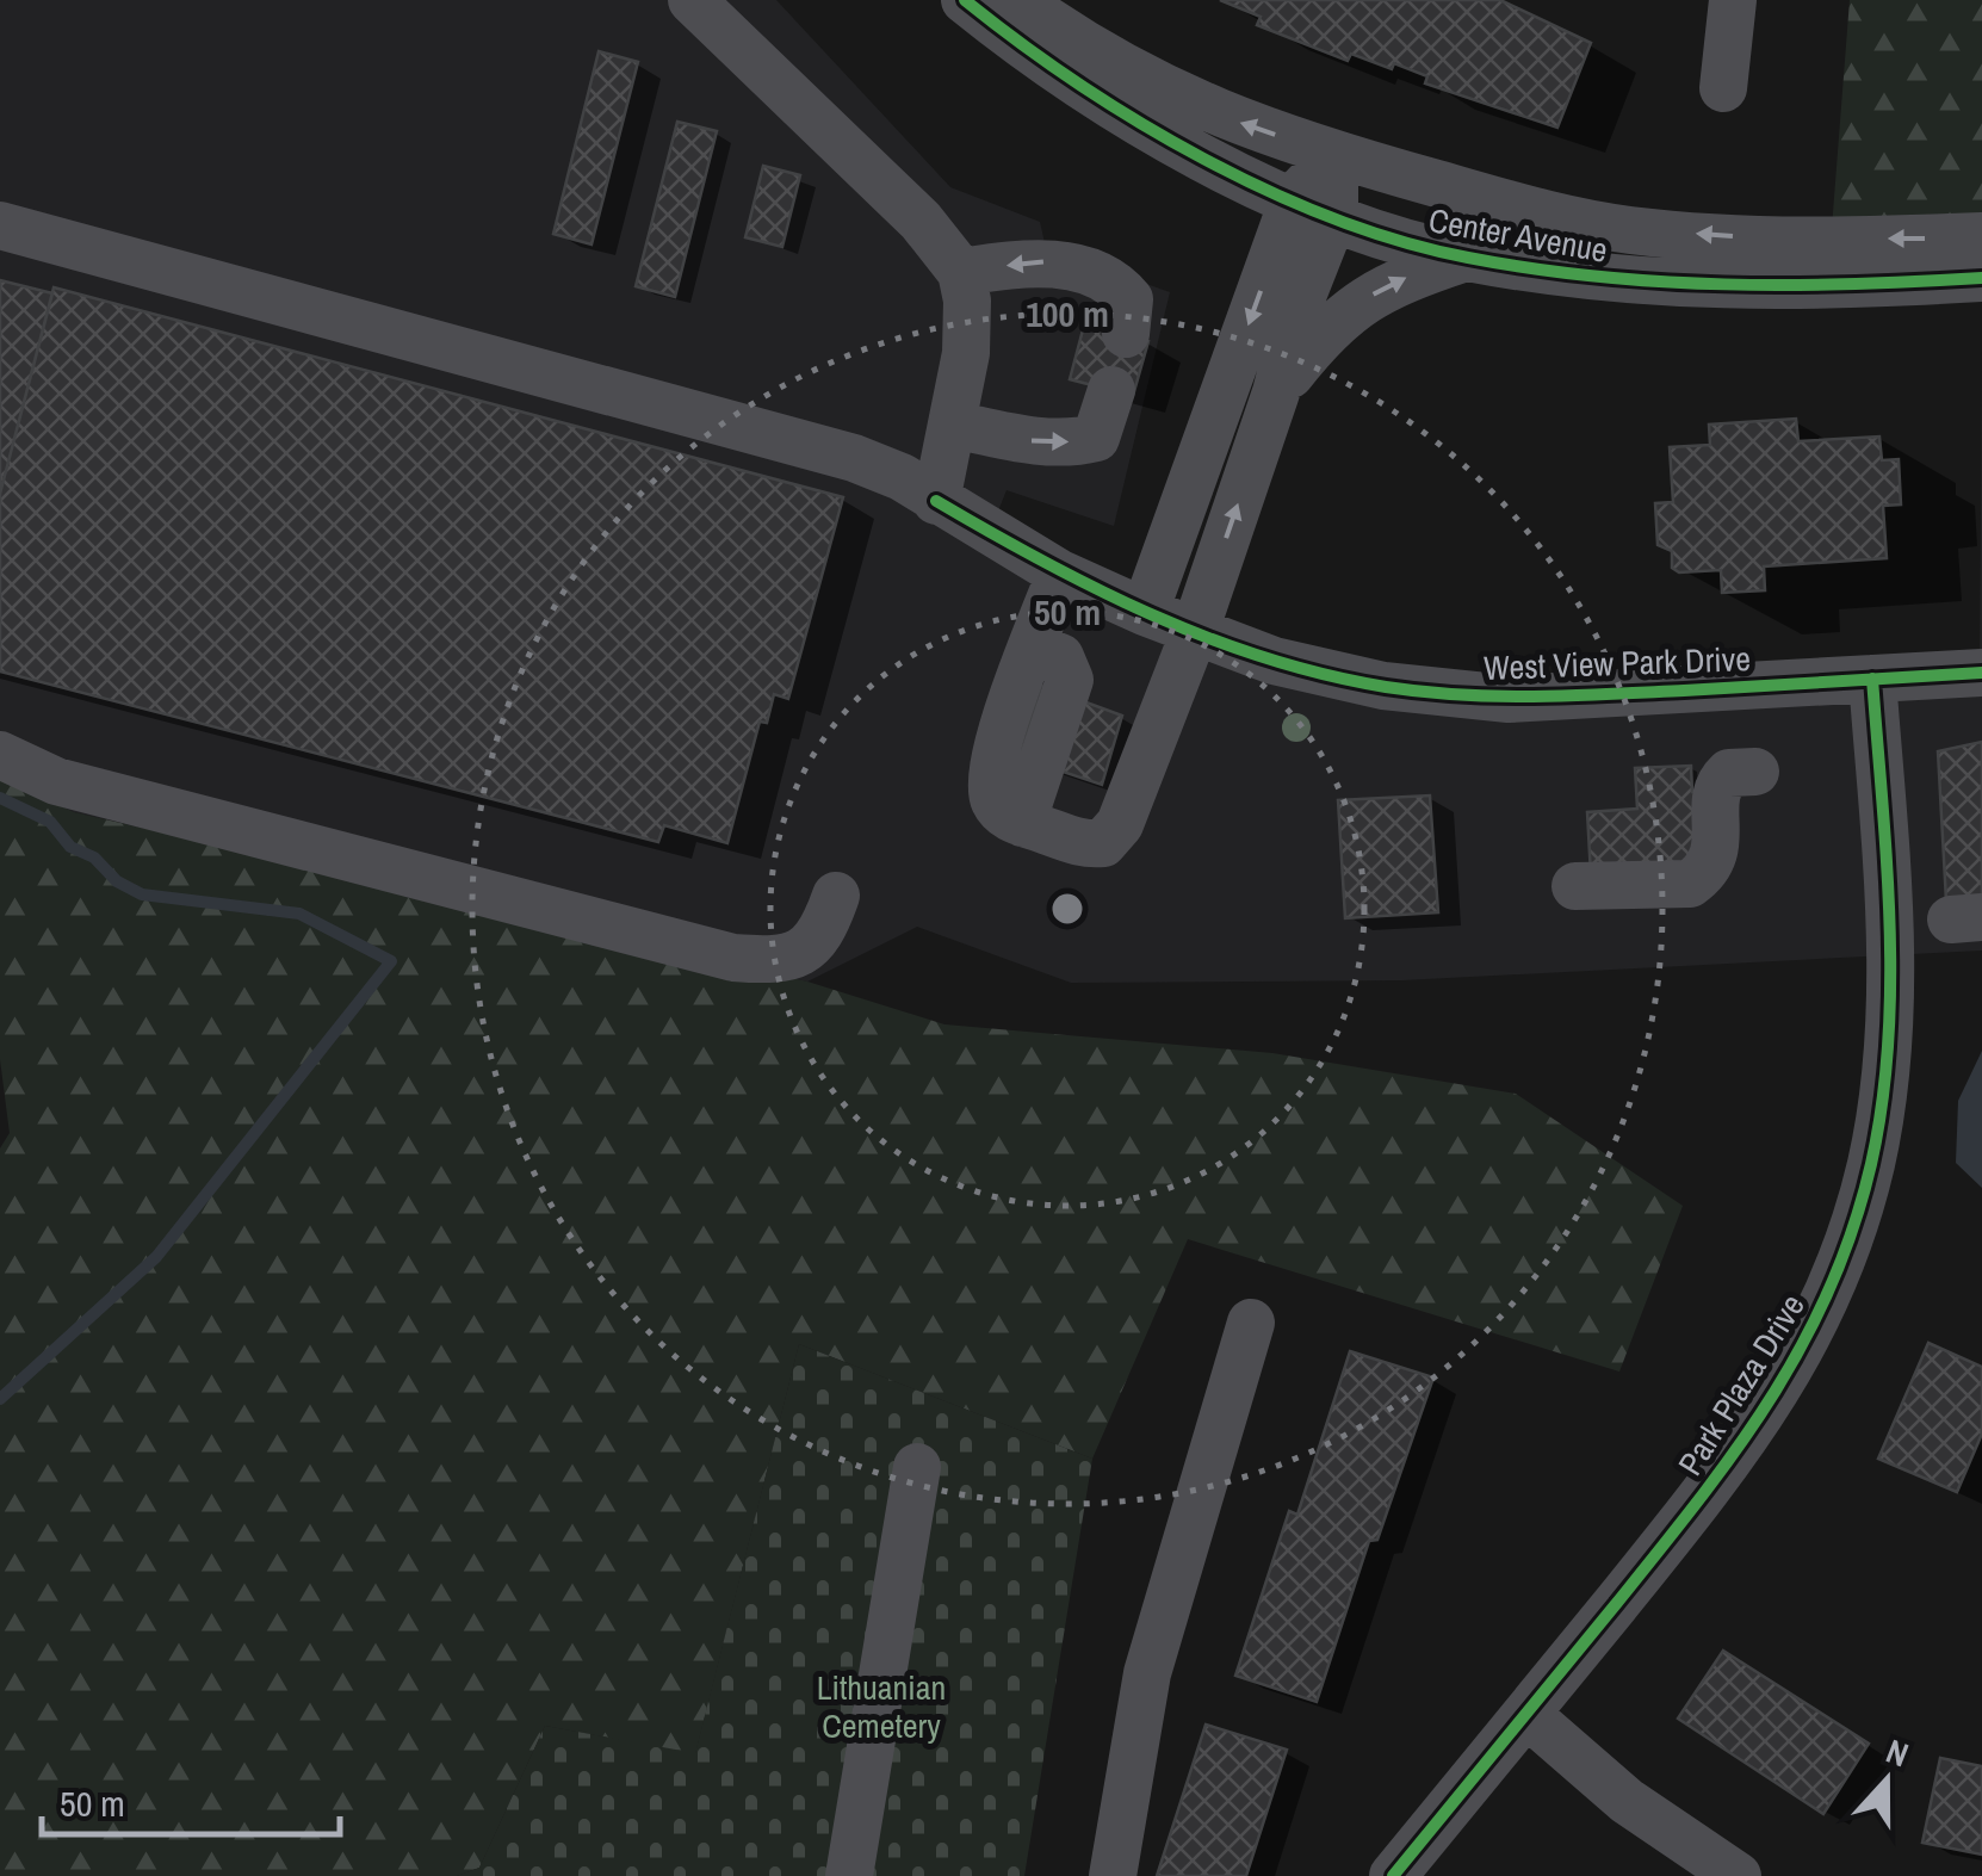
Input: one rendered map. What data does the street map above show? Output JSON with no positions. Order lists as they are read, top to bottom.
{
  "streets": {
    "street": ["Center Avenue", "West View Park Drive", "Park Plaza Drive"]
  },
  "crossings": [
    ["West View Park Drive", "Park Plaza Drive"]
  ],
  "parks": ["Lithuanian Cemetery"],
  "scale_bar": "50 m",
  "north": "top",
  "rings": ["100 m", "50 m"]
}
